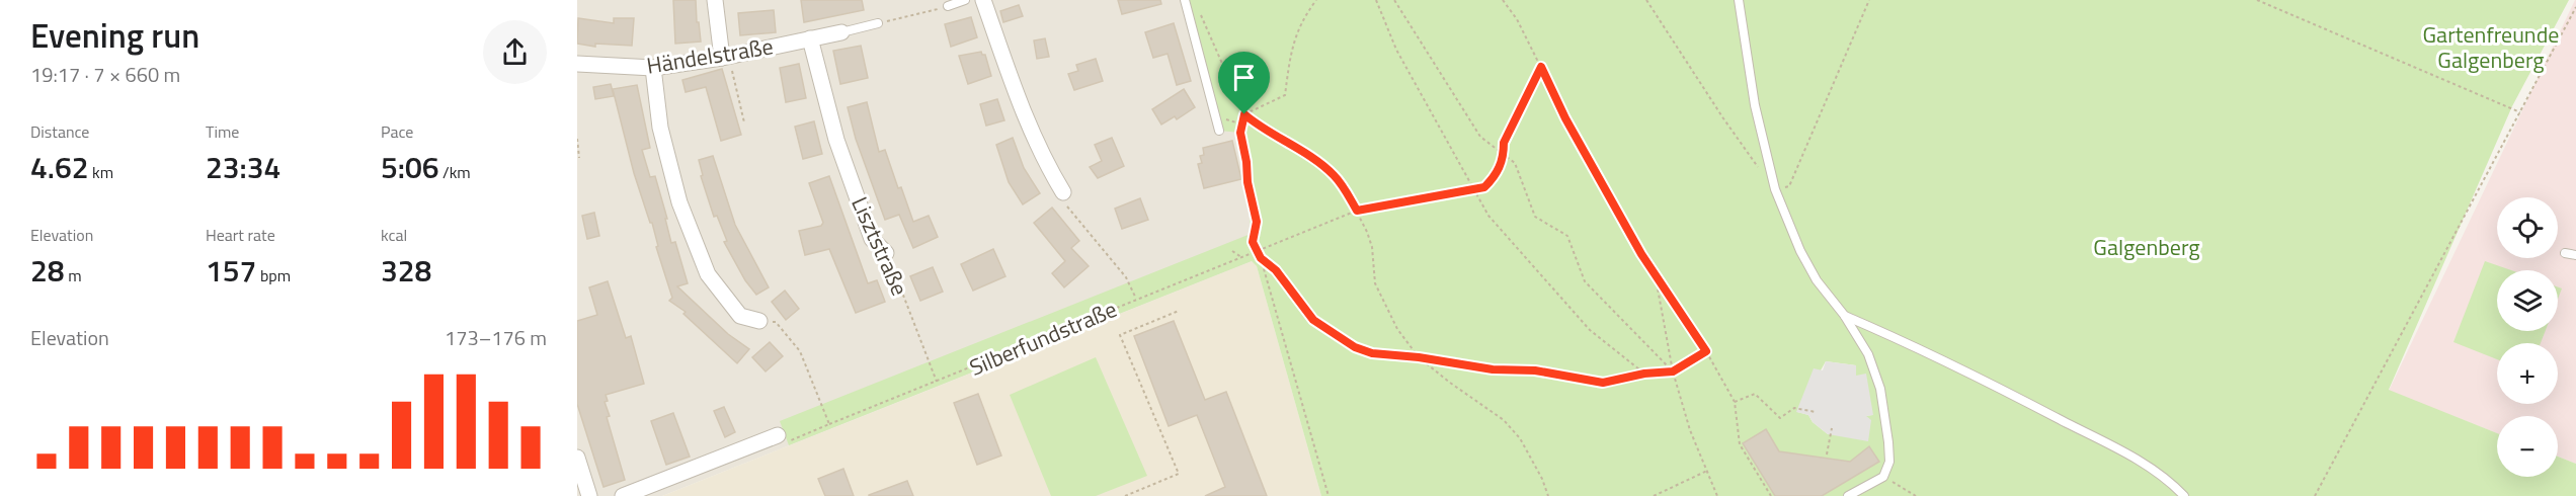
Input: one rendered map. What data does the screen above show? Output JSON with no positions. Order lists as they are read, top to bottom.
{
  "streets": {
    "street": ["Händelstraße", "Lisztstraße"],
    "path": ["Silberfundstraße"]
  },
  "crossings": [
    ["Händelstraße", "Lisztstraße"],
    ["Lisztstraße", "Silberfundstraße"]
  ],
  "parks": ["Gartenfreunde Galgenberg", "Galgenberg"],
  "page": {
    "heading": ["Evening run", "19:17 · 7 × 660 m"],
    "stats": [
      ["Distance", "4.62 km"],
      ["Time", "23:34"],
      ["Pace", "5:06 /km"],
      ["Elevation", "28 m"],
      ["Heart rate", "157 bpm"],
      ["kcal", "328"]
    ],
    "map_buttons": ["+", "−"],
    "chart": ["Elevation", "173–176 m"]
  }
}
